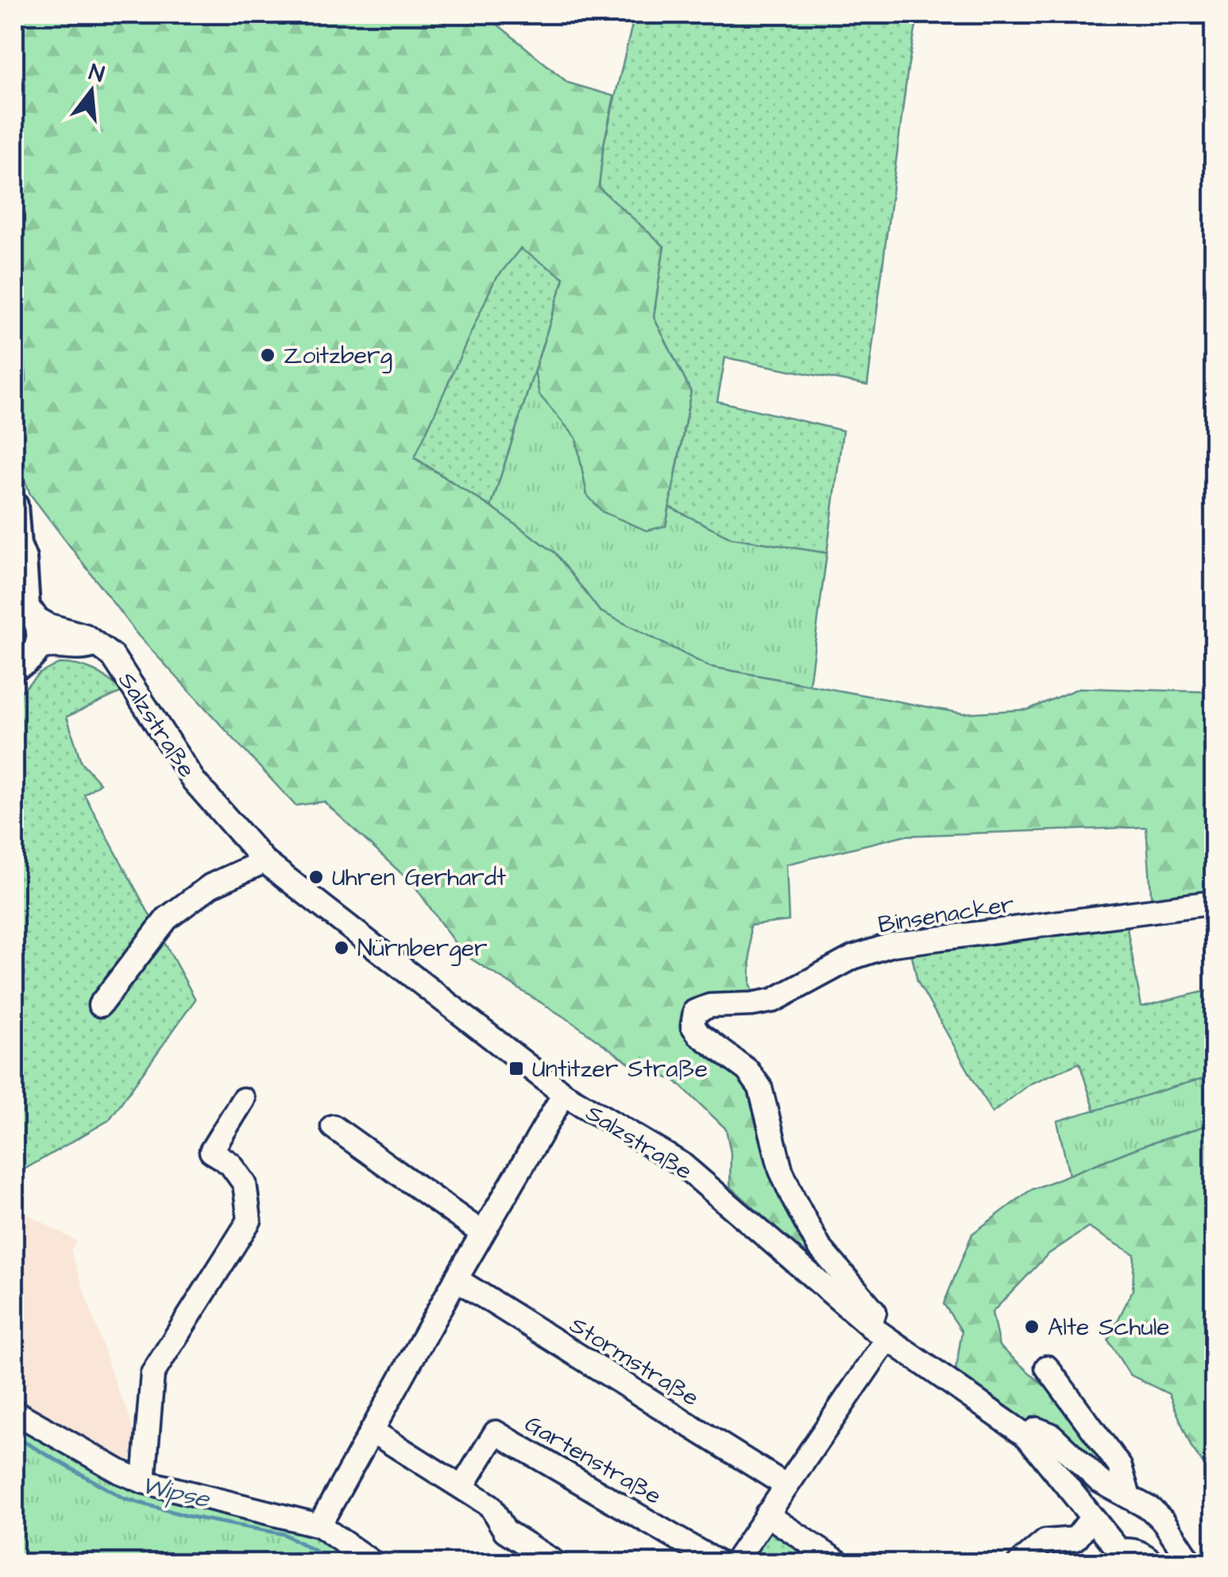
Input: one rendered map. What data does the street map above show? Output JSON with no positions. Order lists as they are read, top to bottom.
{
  "streets": {
    "street": [
      "Salzstraße",
      "Binsenacker",
      "Stormstraße",
      "Gartenstraße"
    ]
  },
  "crossings": [
    ["Salzstraße", "Binsenacker"]
  ],
  "water": ["Wipse"],
  "places": {
    "other": [
      "Zoitzberg",
      "Uhren Gerhardt",
      "Nürnberger",
      "Alte Schule"
    ],
    "transit": ["Untitzer Straße"]
  },
  "north": "top"
}
